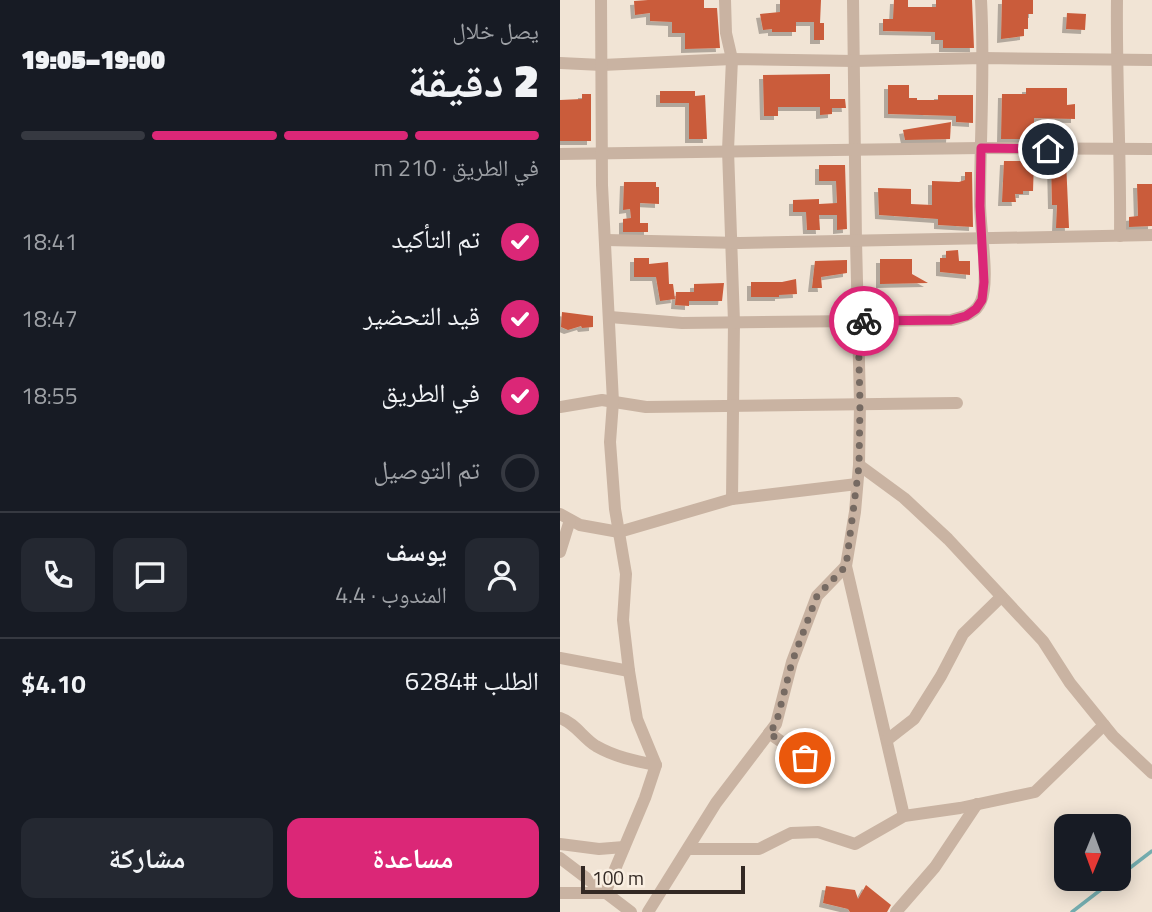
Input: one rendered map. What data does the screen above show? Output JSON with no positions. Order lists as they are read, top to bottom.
{
  "scale_bar": "100 m",
  "north": "bottom",
  "page": {
    "heading": ["2 دقيقة", "يصل خلال", "19:00–19:05"],
    "panel": [
      "يوسف",
      "المندوب · 4.4",
      "الطلب #6284",
      "$4.10"
    ],
    "bar": "في الطريق · 210 m",
    "list": [
      ["تم التأكيد", "18:41"],
      ["قيد التحضير", "18:47"],
      ["في الطريق", "18:55"],
      "تم التوصيل"
    ],
    "buttons": ["مساعدة", "مشاركة"],
    "scale": "100 m"
  }
}
